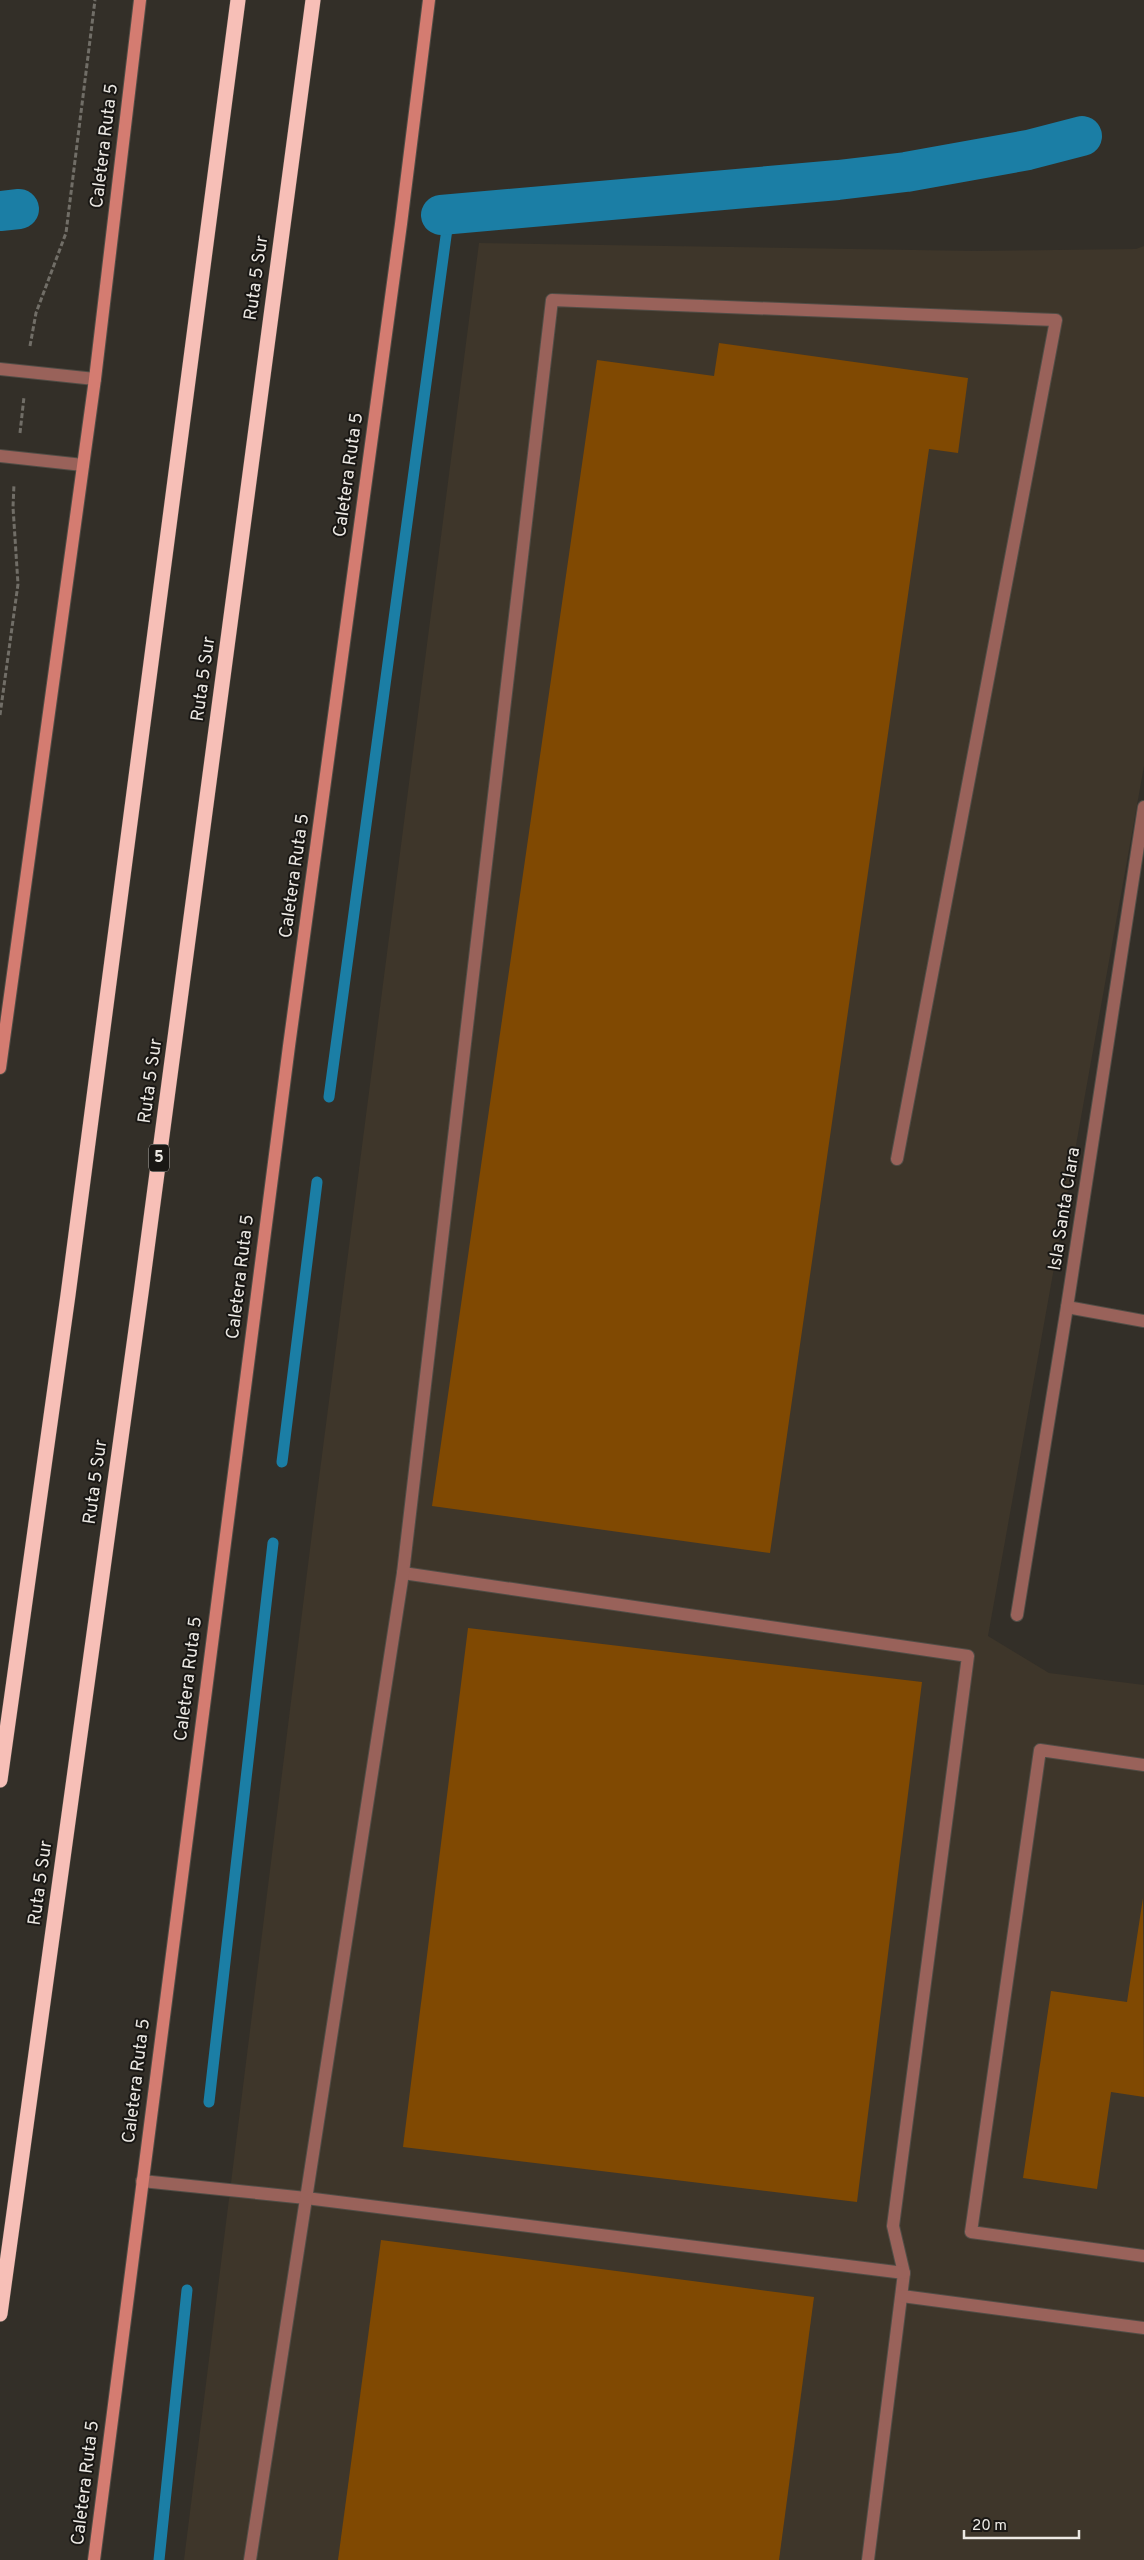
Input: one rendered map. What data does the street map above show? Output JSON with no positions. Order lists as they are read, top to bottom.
{
  "streets": {
    "highway": ["Ruta 5 Sur", "5"],
    "street": ["Caletera Ruta 5", "Isla Santa Clara"]
  },
  "scale_bar": "20 m"
}
